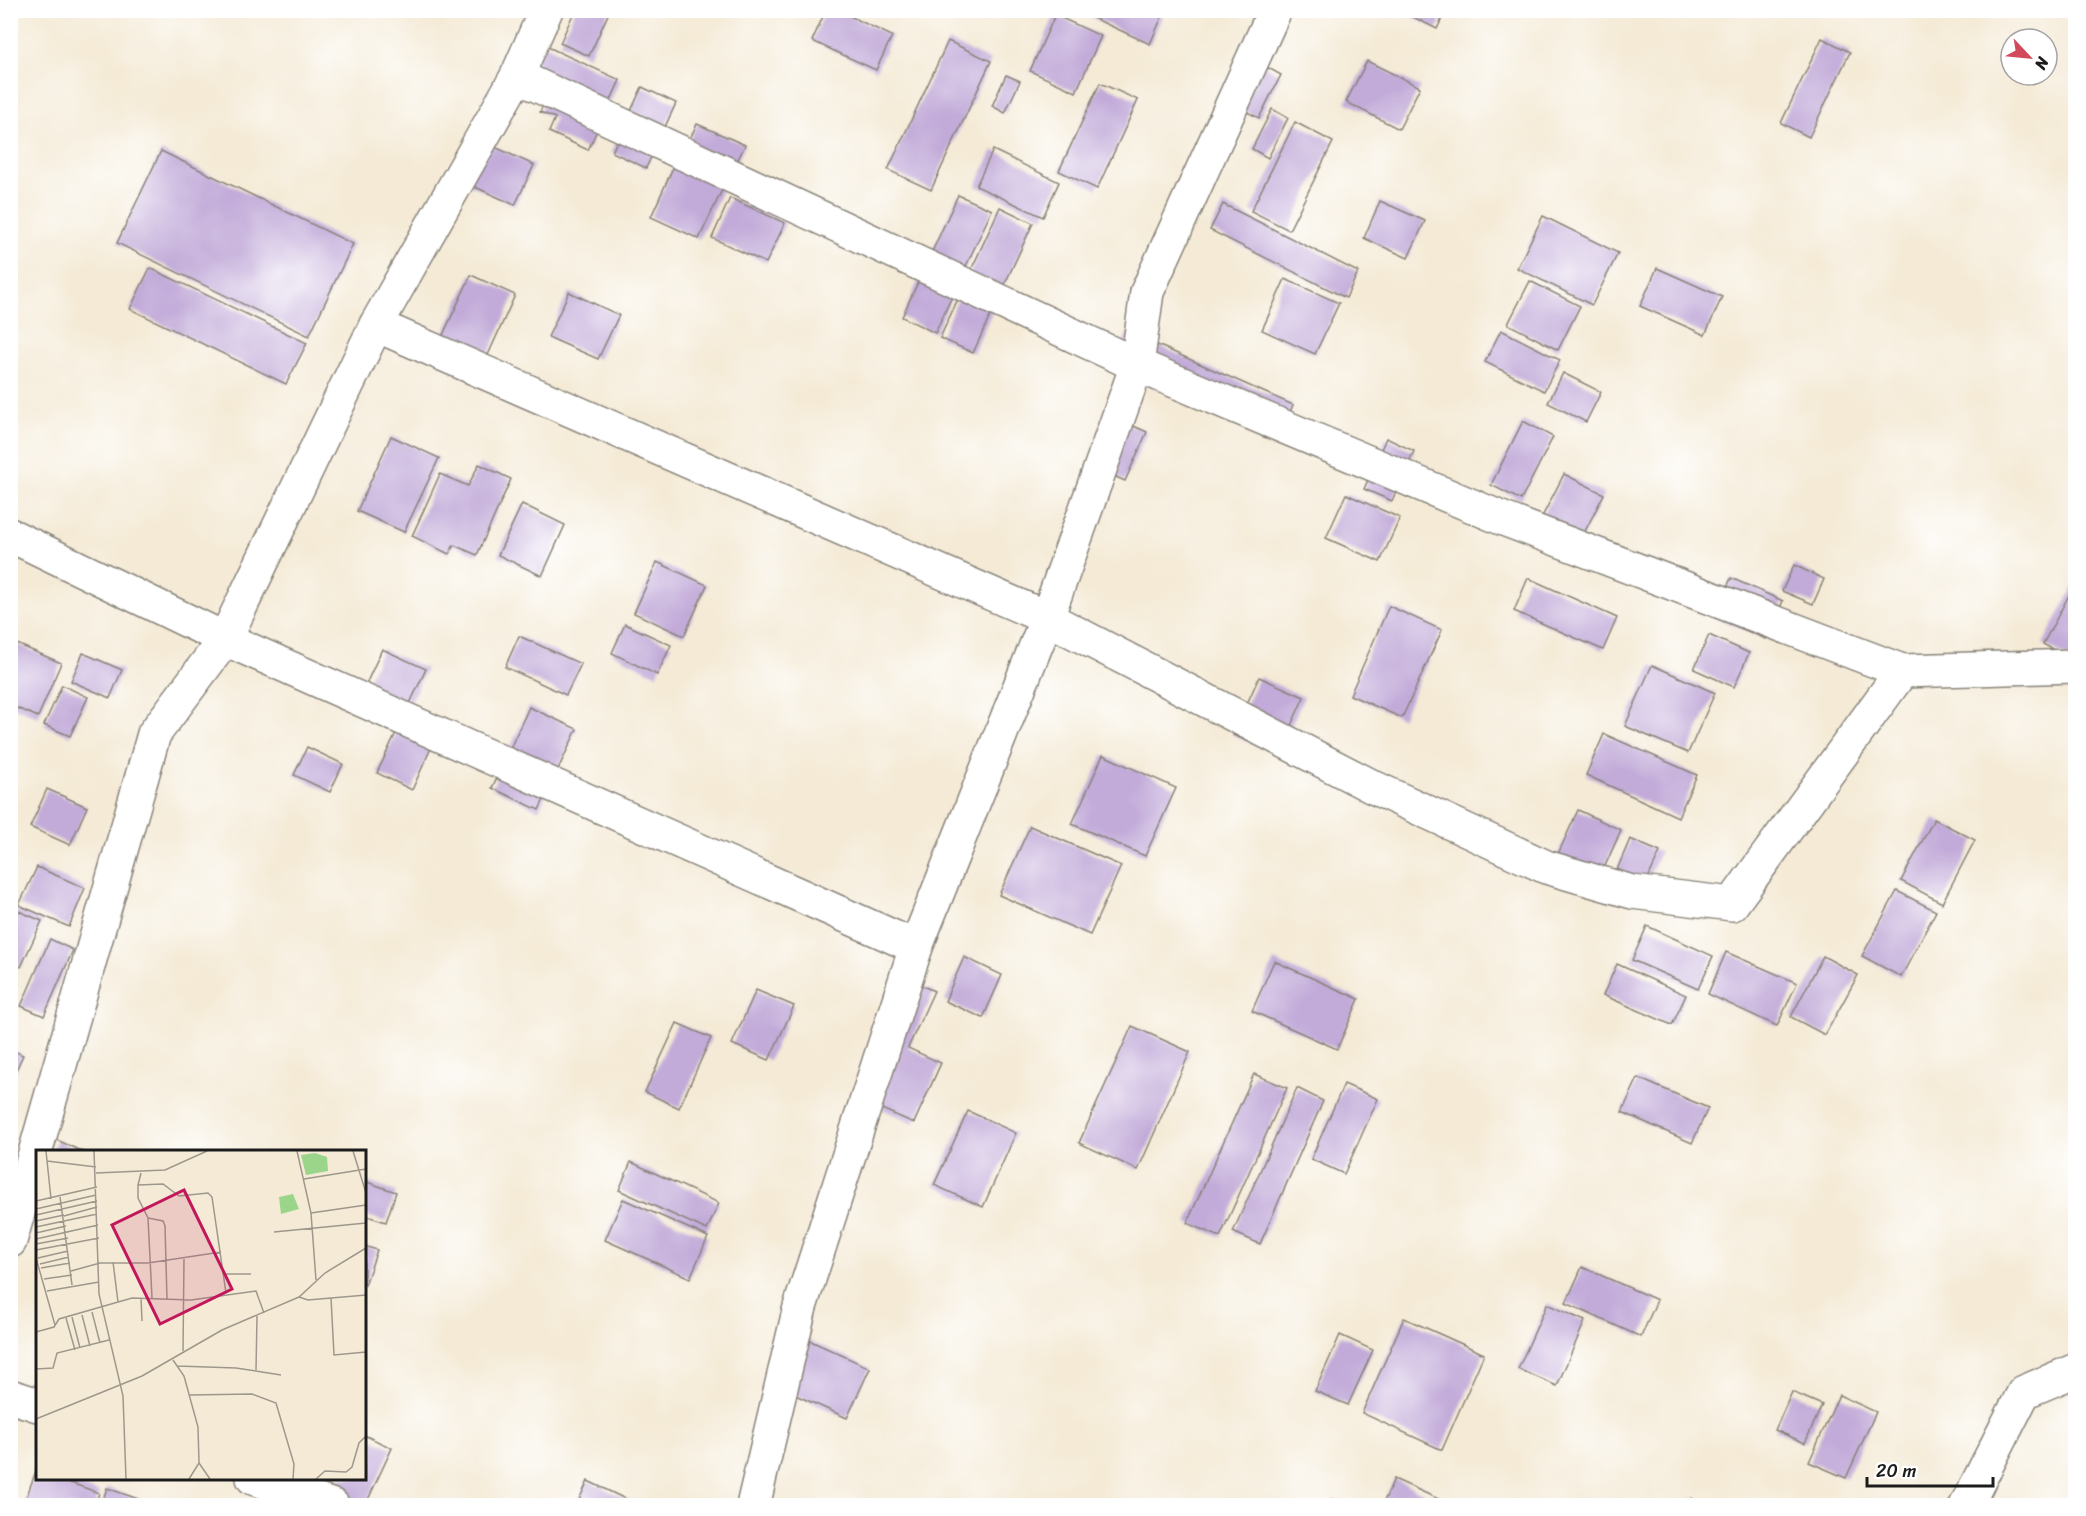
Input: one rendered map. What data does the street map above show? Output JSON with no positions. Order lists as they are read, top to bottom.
{
  "scale_bar": "20 m",
  "north": "bottom right"
}
